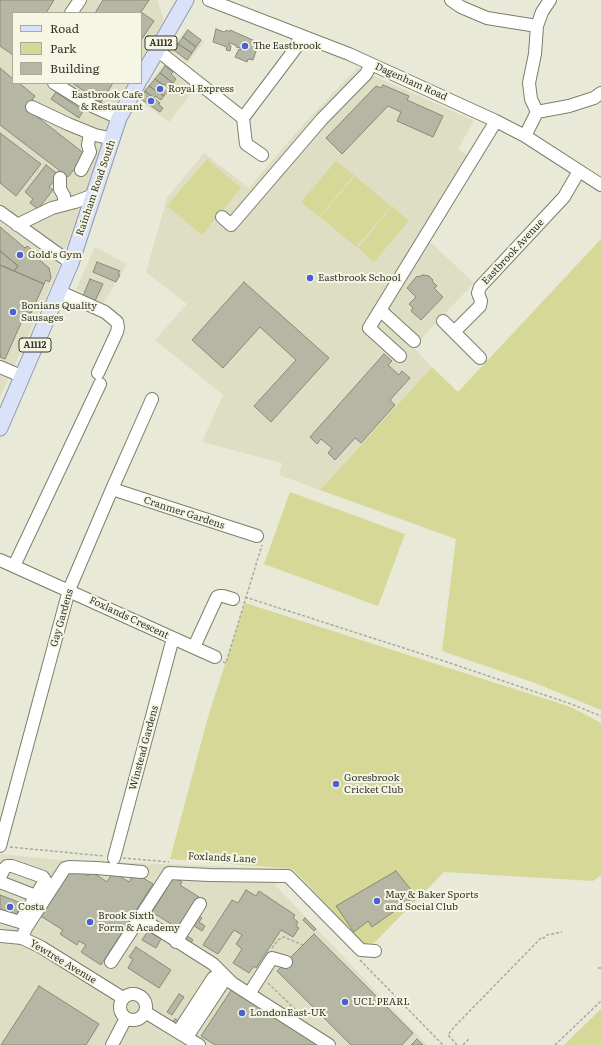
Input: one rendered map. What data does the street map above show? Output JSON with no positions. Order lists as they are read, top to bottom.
{
  "streets": {
    "main road": ["A1112", "Rainham Road South"],
    "street": [
      "Dagenham Road",
      "Eastbrook Avenue",
      "Cranmer Gardens",
      "Gay Gardens",
      "Foxlands Crescent",
      "Winstead Gardens",
      "Yewtree Avenue"
    ]
  },
  "crossings": [
    ["Dagenham Road", "Eastbrook Avenue"],
    ["Cranmer Gardens", "Gay Gardens"],
    ["Gay Gardens", "Foxlands Crescent"],
    ["Foxlands Crescent", "Winstead Gardens"]
  ],
  "places": [
    "The Eastbrook",
    "Royal Express",
    "Eastbrook Cafe & Restaurant",
    "Gold's Gym",
    "Eastbrook School",
    "Bonians Quality Sausages",
    "Goresbrook Cricket Club",
    "May & Baker Sports and Social Club",
    "Costa",
    "Brook Sixth Form & Academy",
    "UCL PEARL",
    "LondonEast-UK"
  ],
  "legend": ["Road", "Park", "Building"]
}
